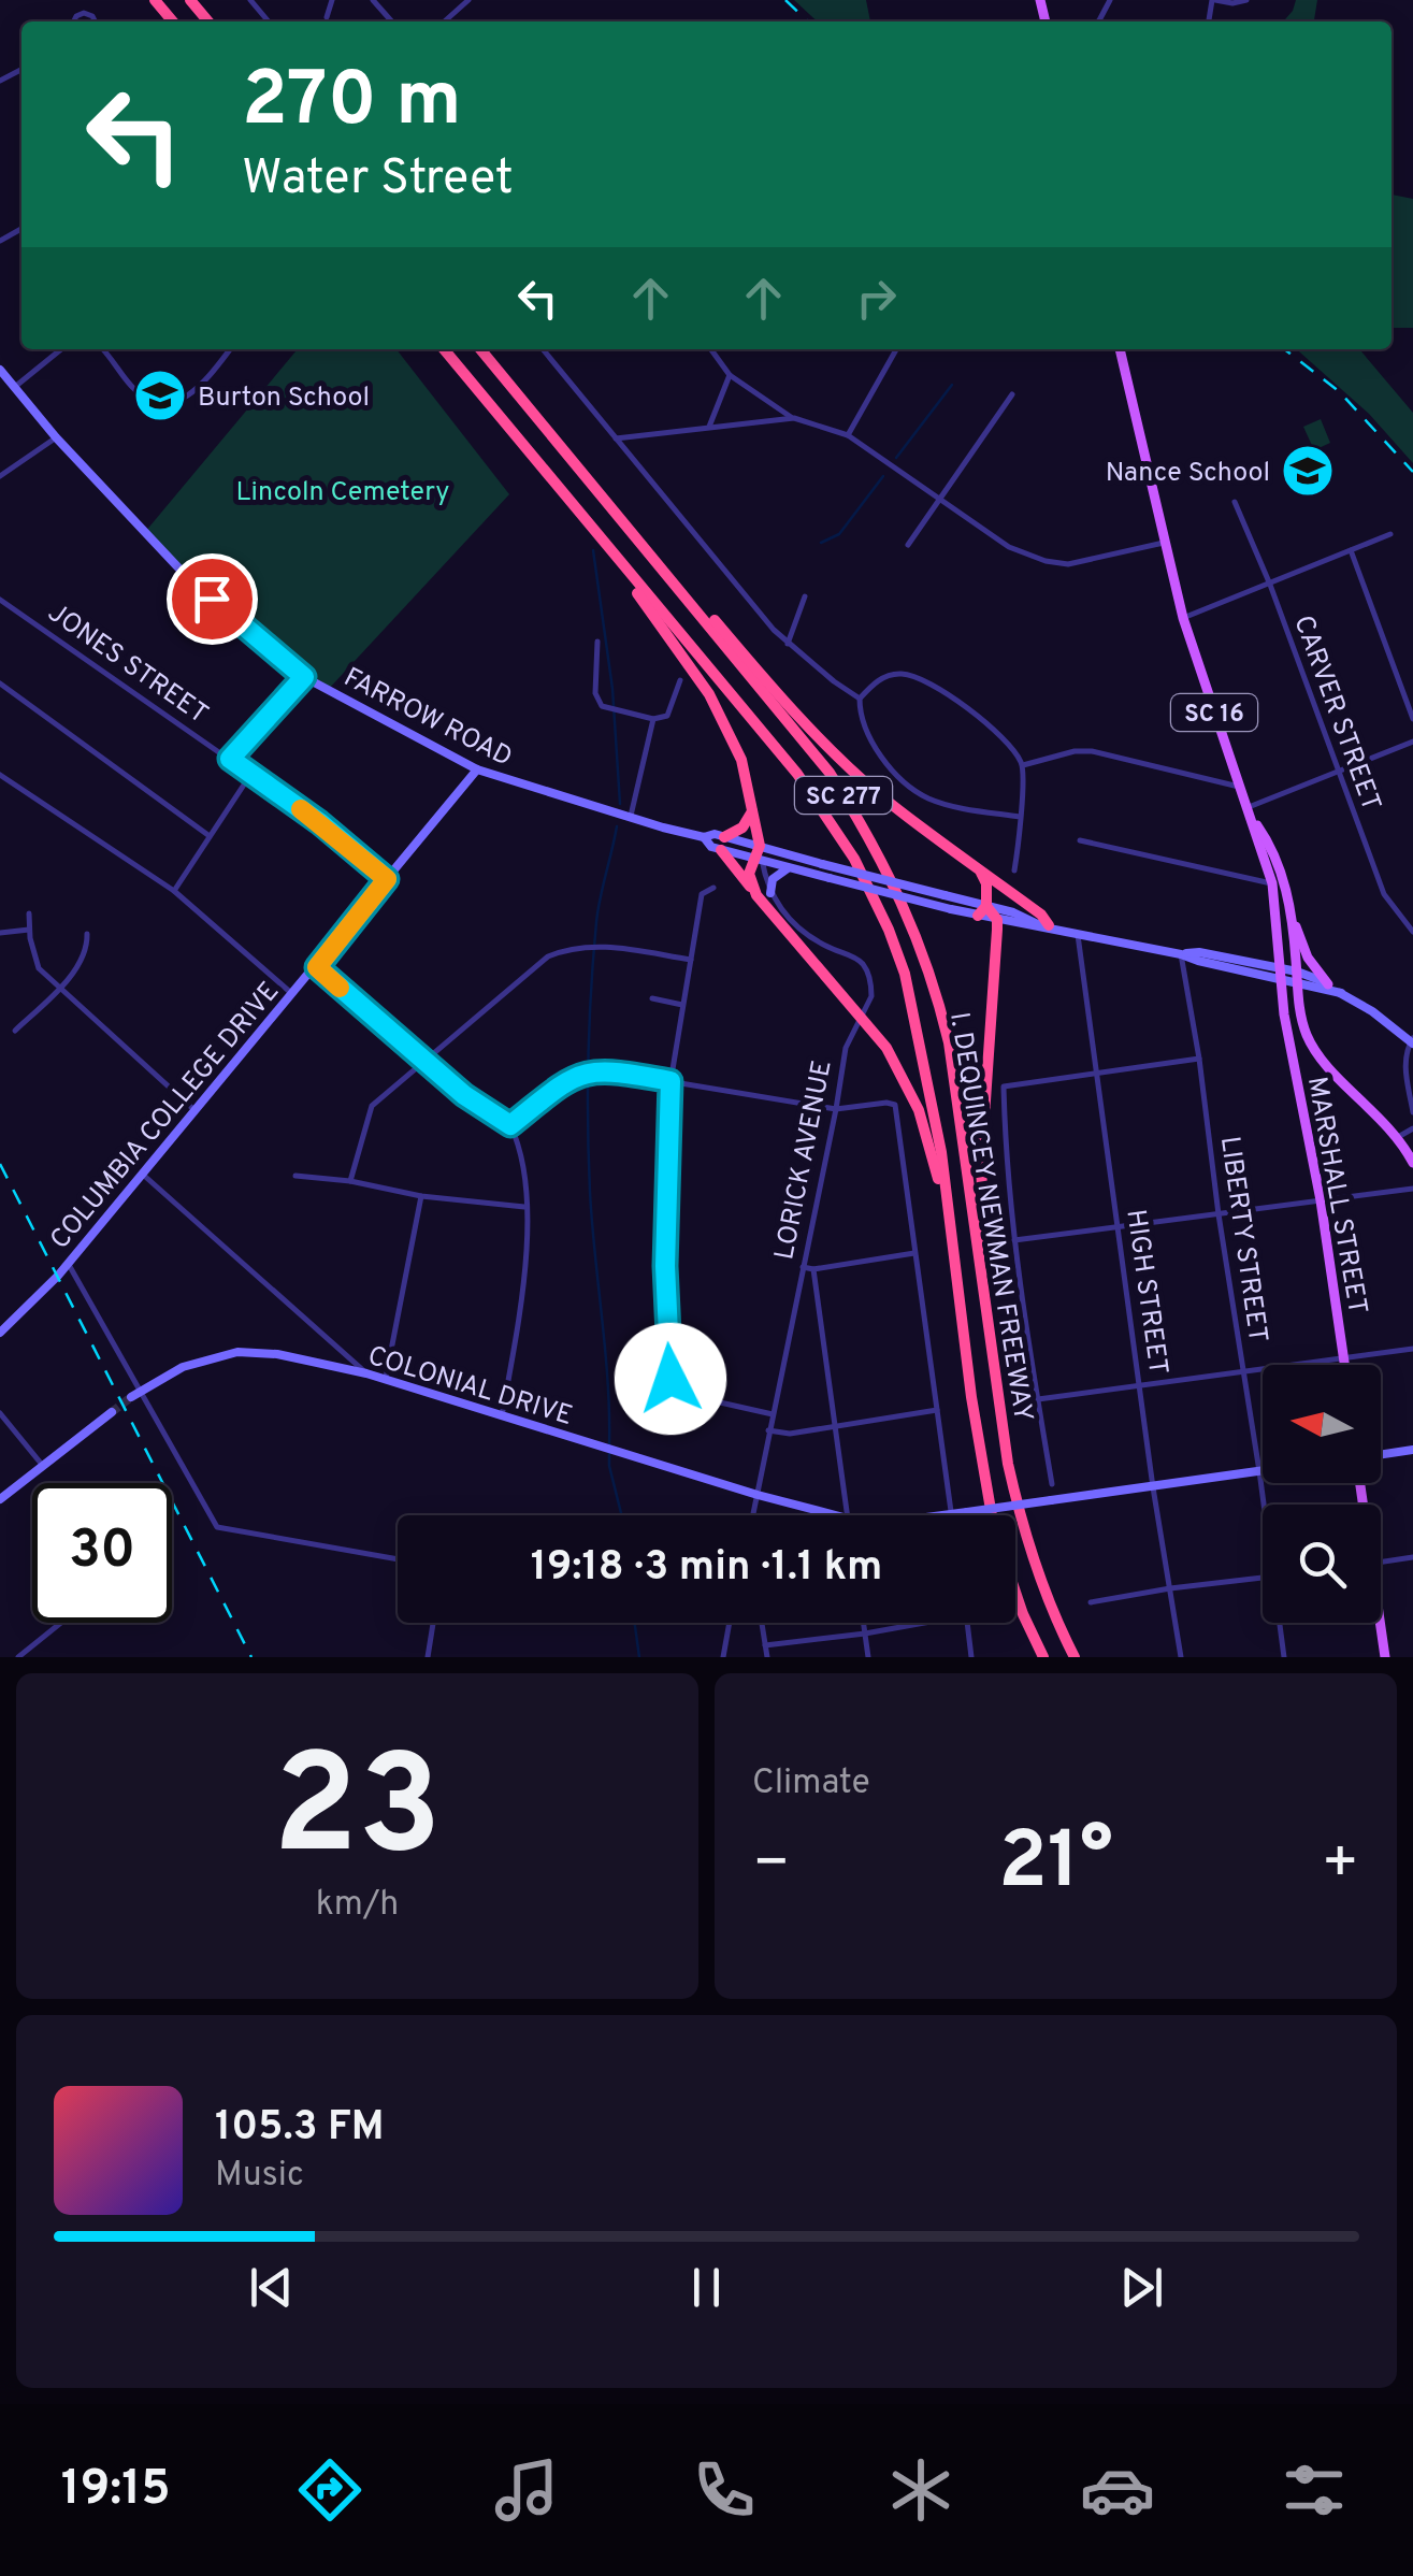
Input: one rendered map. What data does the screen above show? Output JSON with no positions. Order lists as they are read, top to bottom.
{
  "streets": {
    "highway": ["SC 277", "I. DEQUINCEY NEWMAN FREEWAY"],
    "main road": ["SC 16", "MARSHALL STREET"],
    "street": [
      "JONES STREET",
      "CARVER STREET",
      "FARROW ROAD",
      "COLUMBIA COLLEGE DRIVE",
      "LORICK AVENUE",
      "LIBERTY STREET",
      "HIGH STREET",
      "COLONIAL DRIVE"
    ]
  },
  "crossings": [
    ["JONES STREET", "COLUMBIA COLLEGE DRIVE"],
    ["SC 16", "FARROW ROAD"],
    ["SC 16", "MARSHALL STREET"],
    ["FARROW ROAD", "COLUMBIA COLLEGE DRIVE"],
    ["FARROW ROAD", "LORICK AVENUE"],
    ["FARROW ROAD", "MARSHALL STREET"],
    ["FARROW ROAD", "LIBERTY STREET"],
    ["FARROW ROAD", "HIGH STREET"],
    ["LORICK AVENUE", "COLONIAL DRIVE"],
    ["LIBERTY STREET", "COLONIAL DRIVE"],
    ["HIGH STREET", "COLONIAL DRIVE"]
  ],
  "parks": ["Lincoln Cemetery"],
  "places": {
    "school or university": ["Burton School", "Nance School"]
  },
  "north": "left",
  "page": {
    "turn": ["270 m", "Water Street"],
    "limit": "30",
    "trip": "19:18 · 3 min · 1.1 km",
    "tile": [
      ["23", "km/h"],
      "Climate"
    ],
    "heat": ["−", "21°", "+"],
    "song": ["105.3 FM", "Music"],
    "tabs": "19:15"
  }
}
